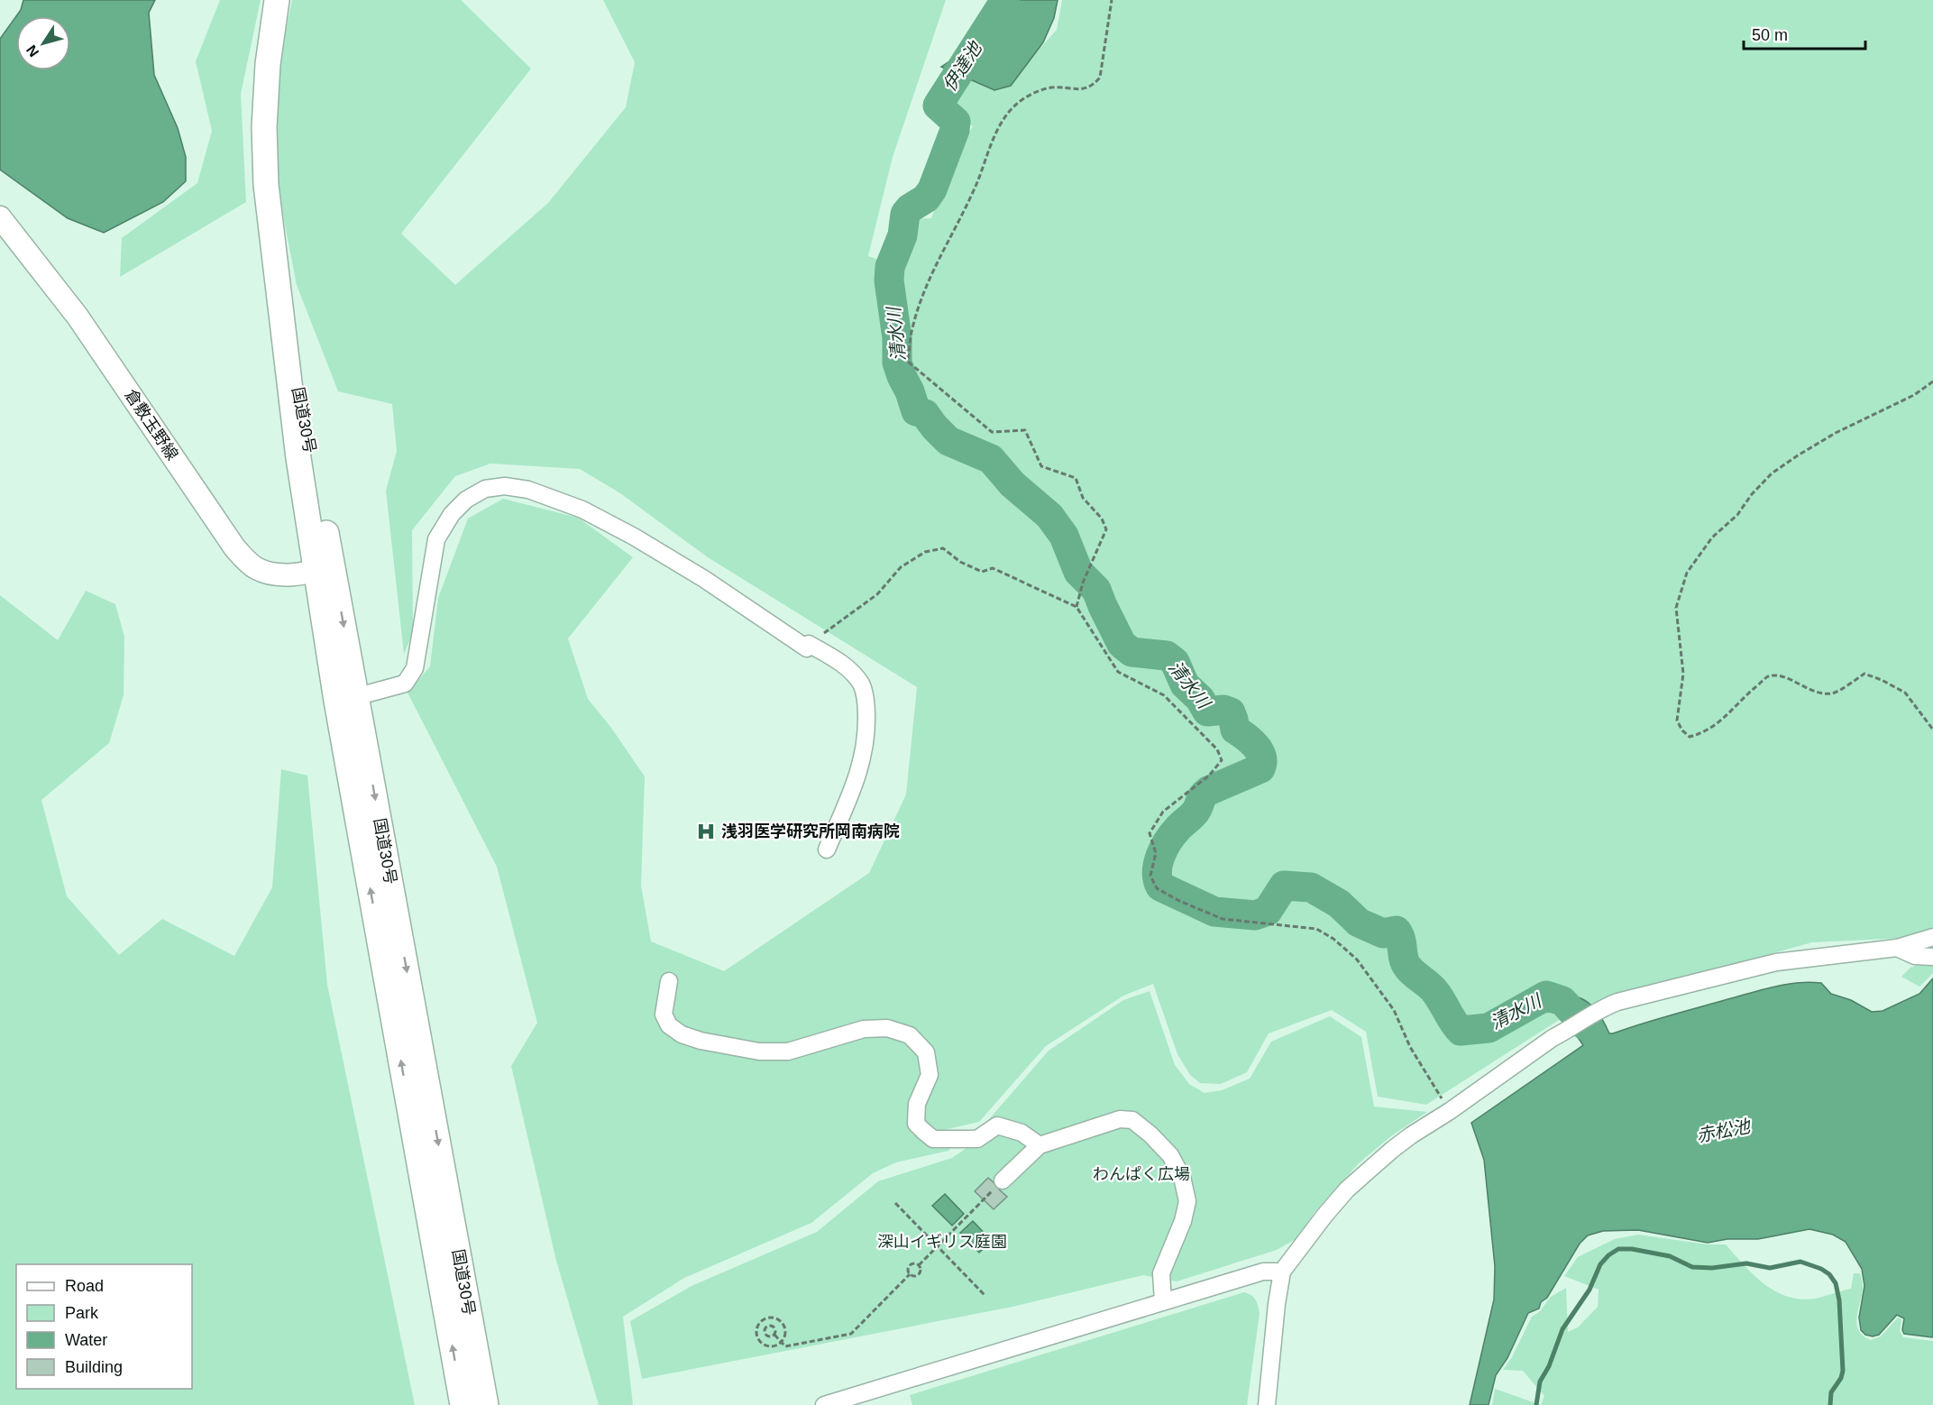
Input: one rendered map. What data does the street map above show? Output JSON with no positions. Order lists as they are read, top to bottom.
{
  "streets": {
    "highway": ["国道30号"],
    "main road": ["倉敷玉野線"]
  },
  "crossings": [
    ["国道30号", "倉敷玉野線"]
  ],
  "water": ["伊達池", "清水川", "赤松池"],
  "parks": ["わんぱく広場", "深山イギリス庭園"],
  "places": {
    "hospital": ["浅羽医学研究所岡南病院"]
  },
  "legend": [
    "Road",
    "Park",
    "Water",
    "Building"
  ],
  "scale_bar": "50 m",
  "north": "bottom left"
}
